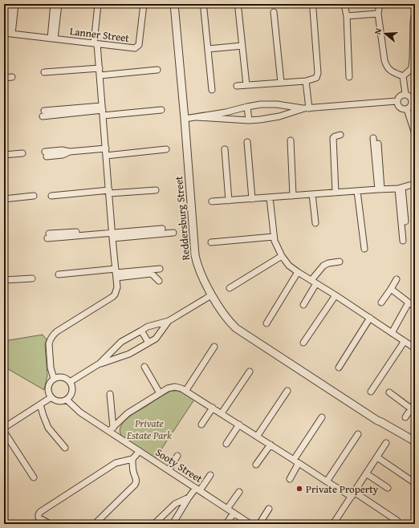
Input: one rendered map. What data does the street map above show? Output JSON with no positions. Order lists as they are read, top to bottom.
{
  "streets": {
    "street": ["Lanner Street", "Reddersburg Street", "Sooty Street"]
  },
  "parks": ["Private Estate Park"],
  "places": ["Private Property"],
  "north": "left"
}
